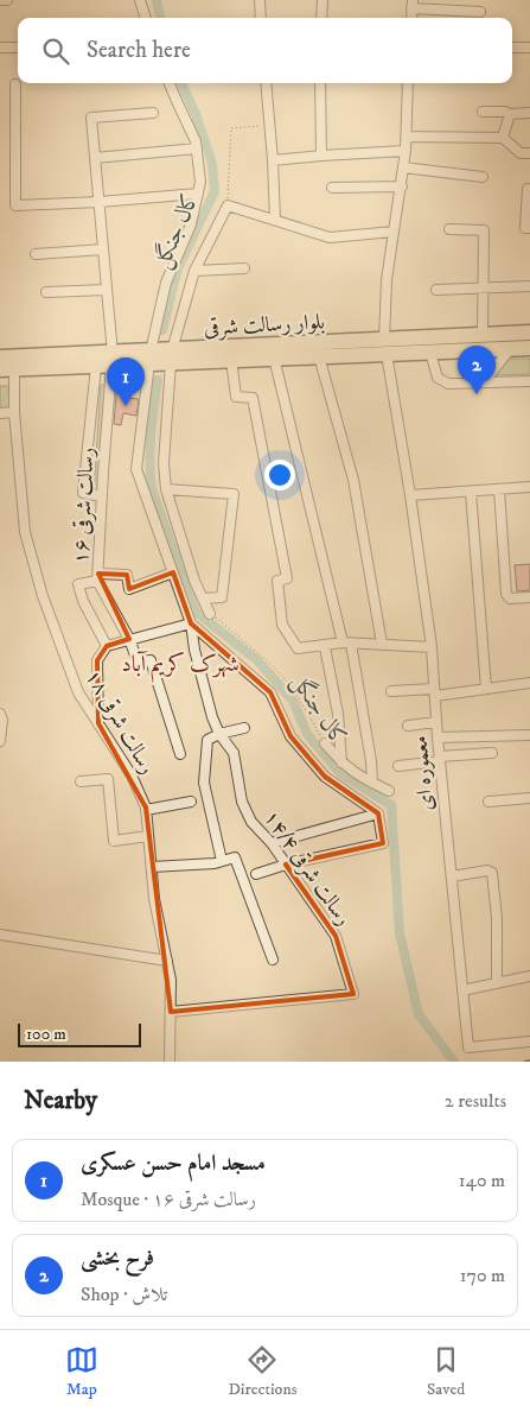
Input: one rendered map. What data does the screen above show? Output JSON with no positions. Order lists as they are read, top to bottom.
{
  "streets": {
    "main road": ["بلوار رسالت شرقی"],
    "street": [
      "رسالت شرقی ۱۶",
      "رسالت شرقی ۱۸",
      "معموره ای",
      "رسالت شرقی ۱۴/۴"
    ]
  },
  "crossings": [
    ["بلوار رسالت شرقی", "رسالت شرقی ۱۶"],
    ["بلوار رسالت شرقی", "رسالت شرقی ۱۸"],
    ["بلوار رسالت شرقی", "معموره ای"],
    ["بلوار رسالت شرقی", "رسالت شرقی ۱۴/۴"],
    ["رسالت شرقی ۱۸", "رسالت شرقی ۱۴/۴"]
  ],
  "districts": ["شهرک کریم آباد"],
  "water": ["کال جنگل"],
  "scale_bar": "100 m",
  "page": {
    "search": "Search here",
    "pins": ["2", "1"],
    "scale": "100 m",
    "heading": ["Nearby", "2 results"],
    "list": [
      {
        "mark": "1",
        "name": "مسجد امام حسن عسکری",
        "note": "Mosque · رسالت شرقی ۱۶",
        "value": "140 m"
      },
      {
        "mark": "2",
        "name": "فرح بخشی",
        "note": "Shop · تلاش",
        "value": "170 m"
      }
    ],
    "nav": ["Map", "Directions", "Saved"]
  }
}
